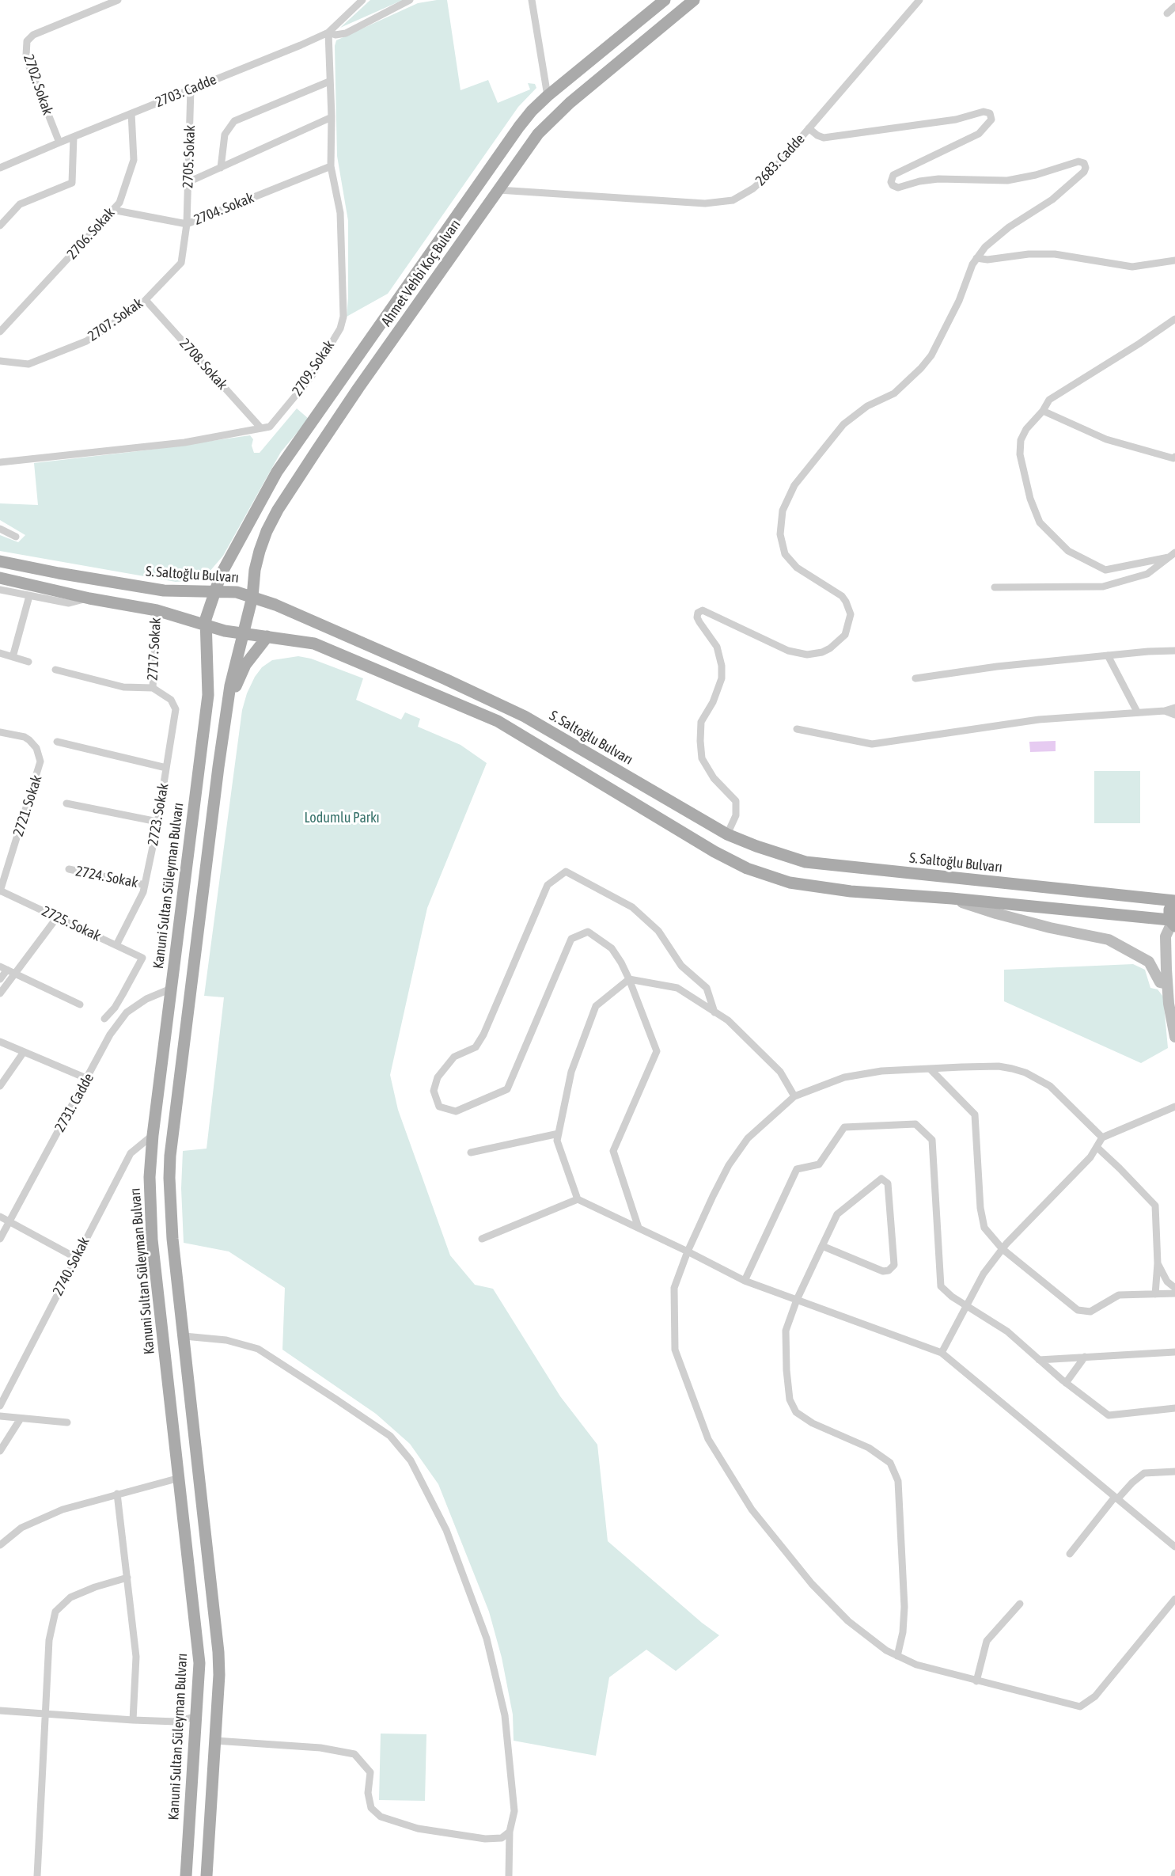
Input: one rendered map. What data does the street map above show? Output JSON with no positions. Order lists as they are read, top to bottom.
{
  "streets": {
    "main road": ["Ahmet Vehbi Koç Bulvarı", "S. Saltoğlu Bulvarı", "Kanuni Sultan Süleyman Bulvarı"],
    "street": [
      "2702. Sokak",
      "2703. Cadde",
      "2705. Sokak",
      "2683. Cadde",
      "2704. Sokak",
      "2706. Sokak",
      "2707. Sokak",
      "2708. Sokak",
      "2709. Sokak",
      "2717. Sokak",
      "2721. Sokak",
      "2723. Sokak",
      "2724. Sokak",
      "2725. Sokak",
      "2731. Cadde",
      "2740. Sokak"
    ]
  },
  "crossings": [
    ["2702. Sokak", "2703. Cadde"],
    ["2703. Cadde", "2705. Sokak"],
    ["2703. Cadde", "2706. Sokak"],
    ["2703. Cadde", "2709. Sokak"],
    ["2705. Sokak", "2704. Sokak"],
    ["2705. Sokak", "2707. Sokak"],
    ["2683. Cadde", "Ahmet Vehbi Koç Bulvarı"],
    ["2704. Sokak", "2706. Sokak"],
    ["2704. Sokak", "2707. Sokak"],
    ["2704. Sokak", "2709. Sokak"],
    ["Ahmet Vehbi Koç Bulvarı", "S. Saltoğlu Bulvarı"],
    ["Ahmet Vehbi Koç Bulvarı", "Kanuni Sultan Süleyman Bulvarı"],
    ["2707. Sokak", "2708. Sokak"],
    ["2708. Sokak", "2709. Sokak"],
    ["2717. Sokak", "2723. Sokak"],
    ["2721. Sokak", "2725. Sokak"],
    ["2723. Sokak", "2724. Sokak"],
    ["2723. Sokak", "2725. Sokak"],
    ["Kanuni Sultan Süleyman Bulvarı", "2731. Cadde"],
    ["Kanuni Sultan Süleyman Bulvarı", "2740. Sokak"]
  ],
  "parks": ["Lodumlu Parkı"]
}
